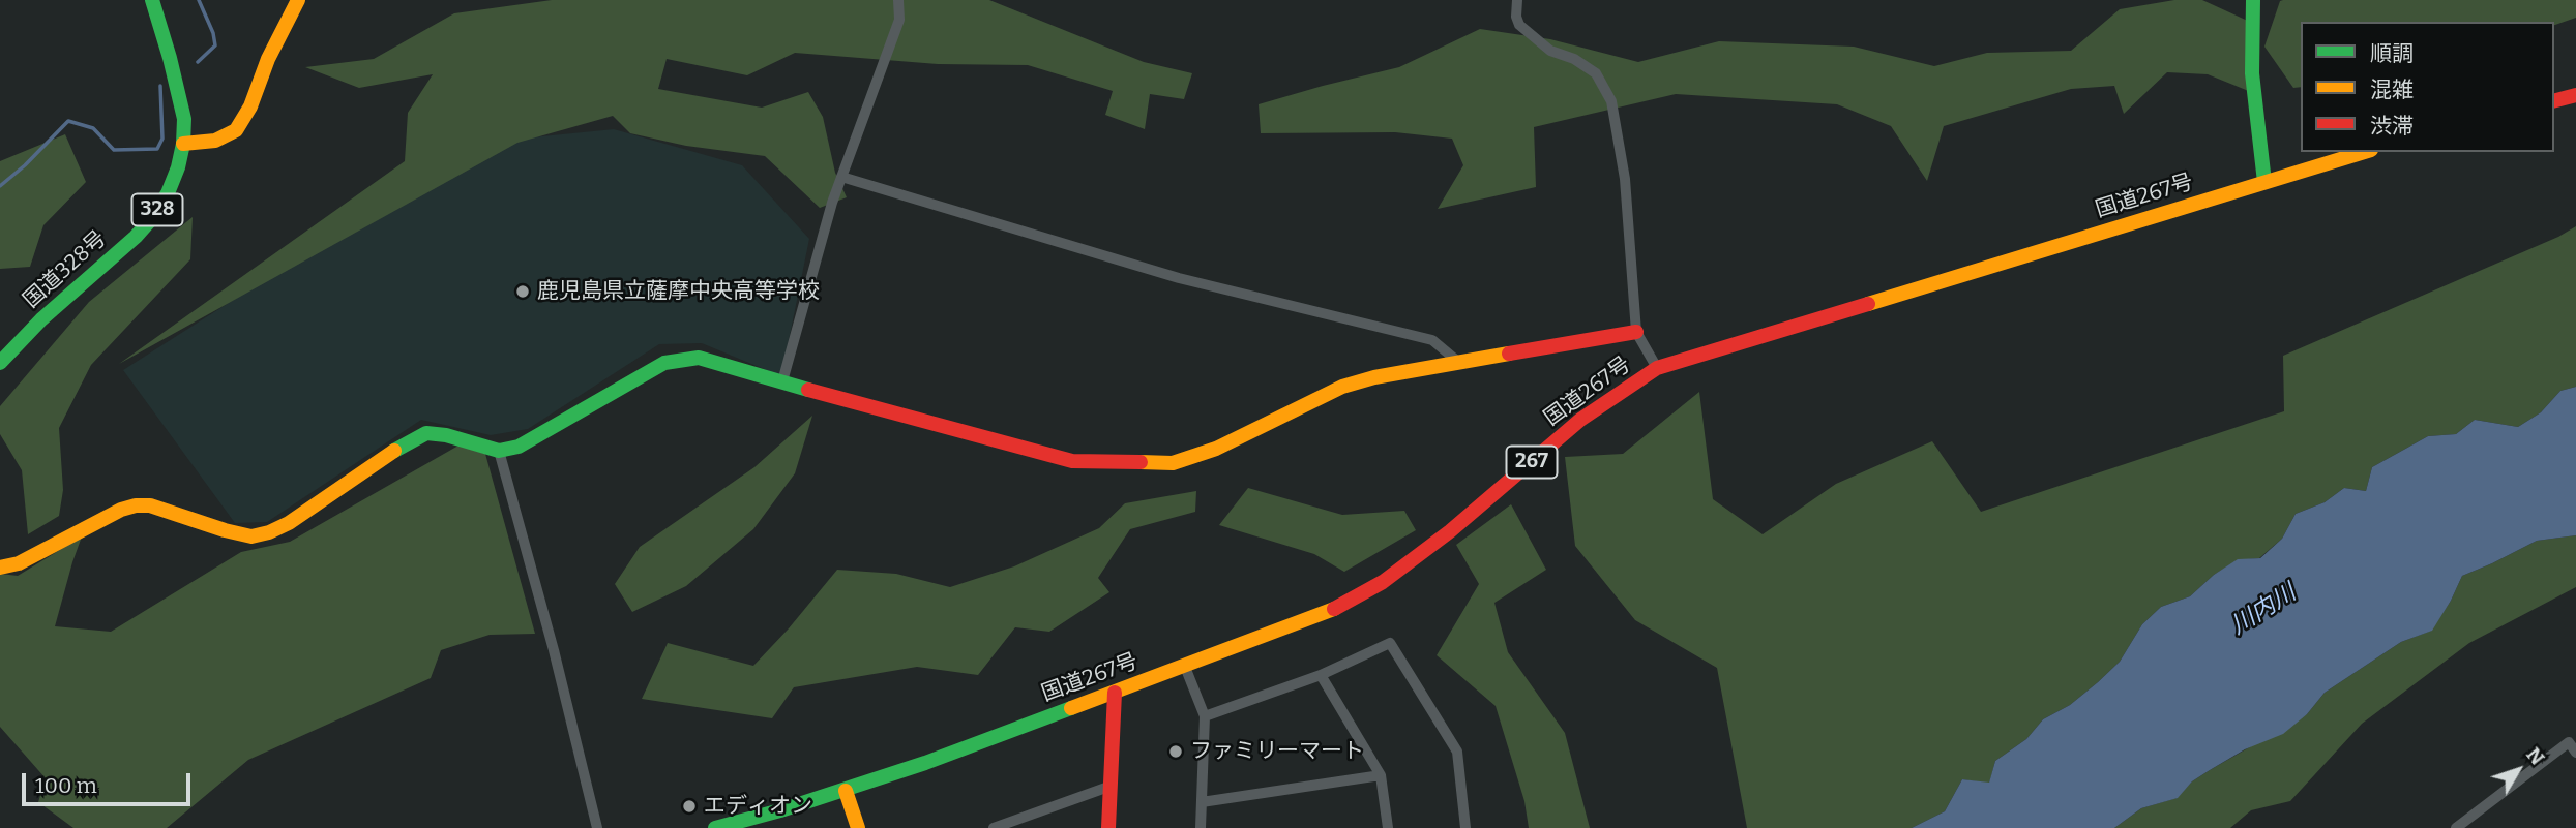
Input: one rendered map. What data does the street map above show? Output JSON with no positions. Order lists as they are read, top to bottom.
{
  "streets": {
    "main road": [
      "国道267号",
      "328",
      "国道328号",
      "267"
    ]
  },
  "water": ["川内川"],
  "places": ["鹿児島県立薩摩中央高等学校", "ファミリーマート", "エディオン"],
  "legend": ["順調", "混雑", "渋滞"],
  "scale_bar": "100 m",
  "north": "top right"
}
